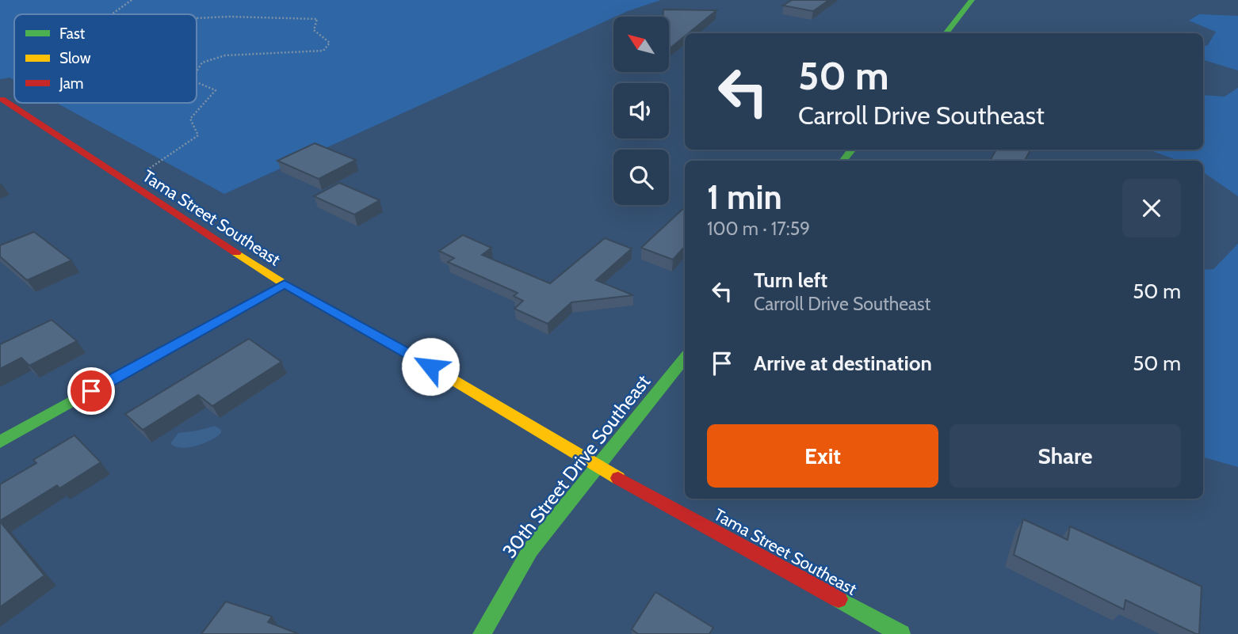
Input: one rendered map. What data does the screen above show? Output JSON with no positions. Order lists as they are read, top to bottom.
{
  "streets": {
    "street": ["Tama Street Southeast", "30th Street Drive Southeast"]
  },
  "crossings": [
    ["Tama Street Southeast", "30th Street Drive Southeast"]
  ],
  "legend": ["Fast", "Slow", "Jam"],
  "north": "top left",
  "page": {
    "turn": ["50 m", "Carroll Drive Southeast"],
    "heading": ["1 min", "100 m · 17:59"],
    "list": [
      {
        "name": "Turn left",
        "note": "Carroll Drive Southeast",
        "value": "50 m"
      },
      {
        "name": "Arrive at destination",
        "value": "50 m"
      }
    ],
    "buttons": ["Exit", "Share"]
  }
}
